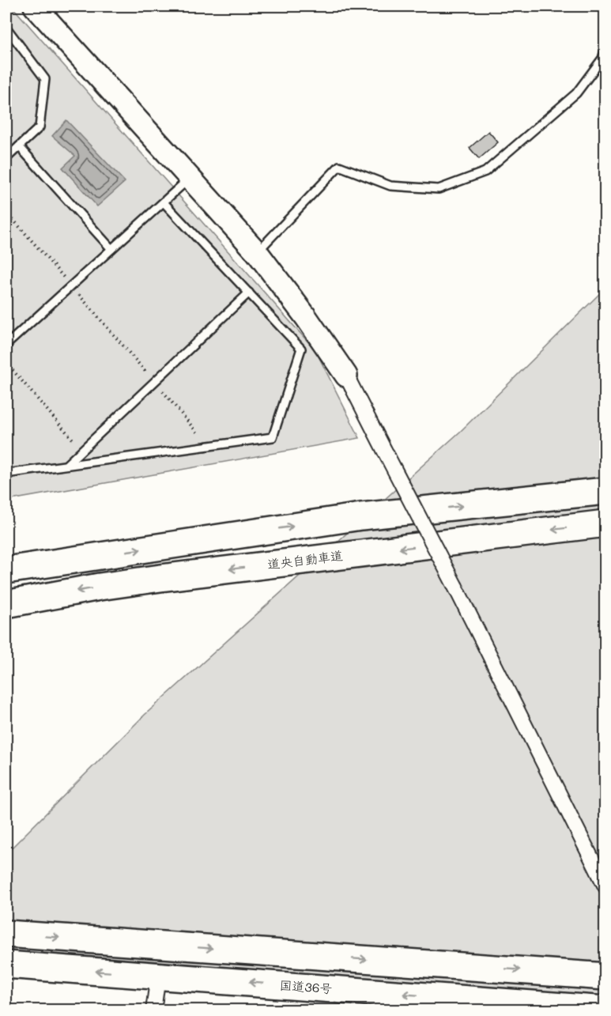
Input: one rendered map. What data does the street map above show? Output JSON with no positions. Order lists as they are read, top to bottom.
{
  "streets": {
    "highway": ["道央自動車道", "国道36号"]
  }
}
